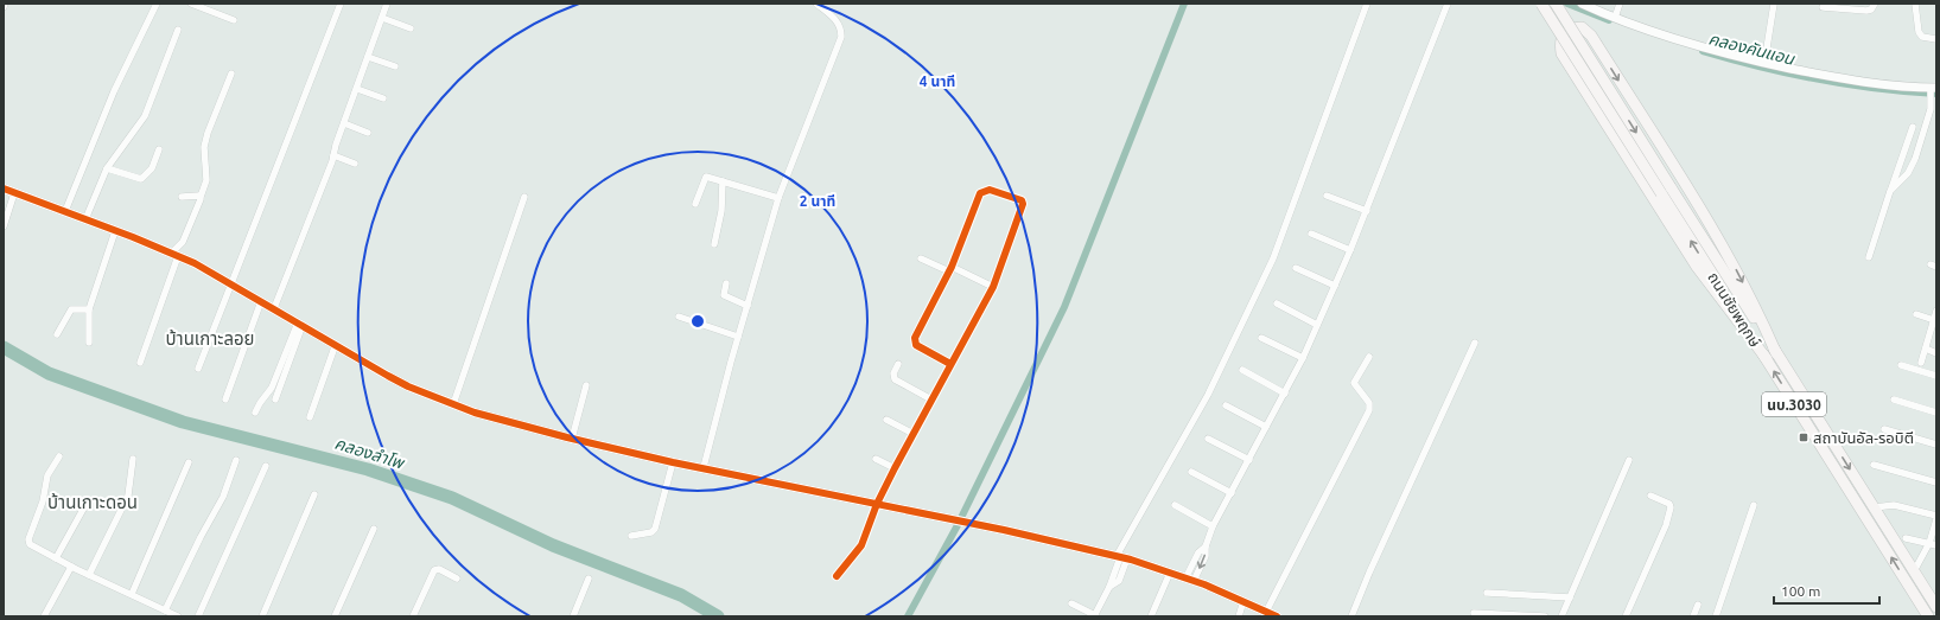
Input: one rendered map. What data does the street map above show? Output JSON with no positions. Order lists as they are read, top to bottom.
{
  "streets": {
    "main road": ["ถนนชัยพฤกษ์", "นบ.3030"]
  },
  "districts": ["บ้านเกาะลอย", "บ้านเกาะดอน"],
  "water": ["คลองคันแอน", "คลองลำโพ"],
  "places": {
    "transit": ["สถาบันอัล-รอบิตี"]
  },
  "scale_bar": "100 m",
  "rings": ["4 นาที", "2 นาที"]
}
